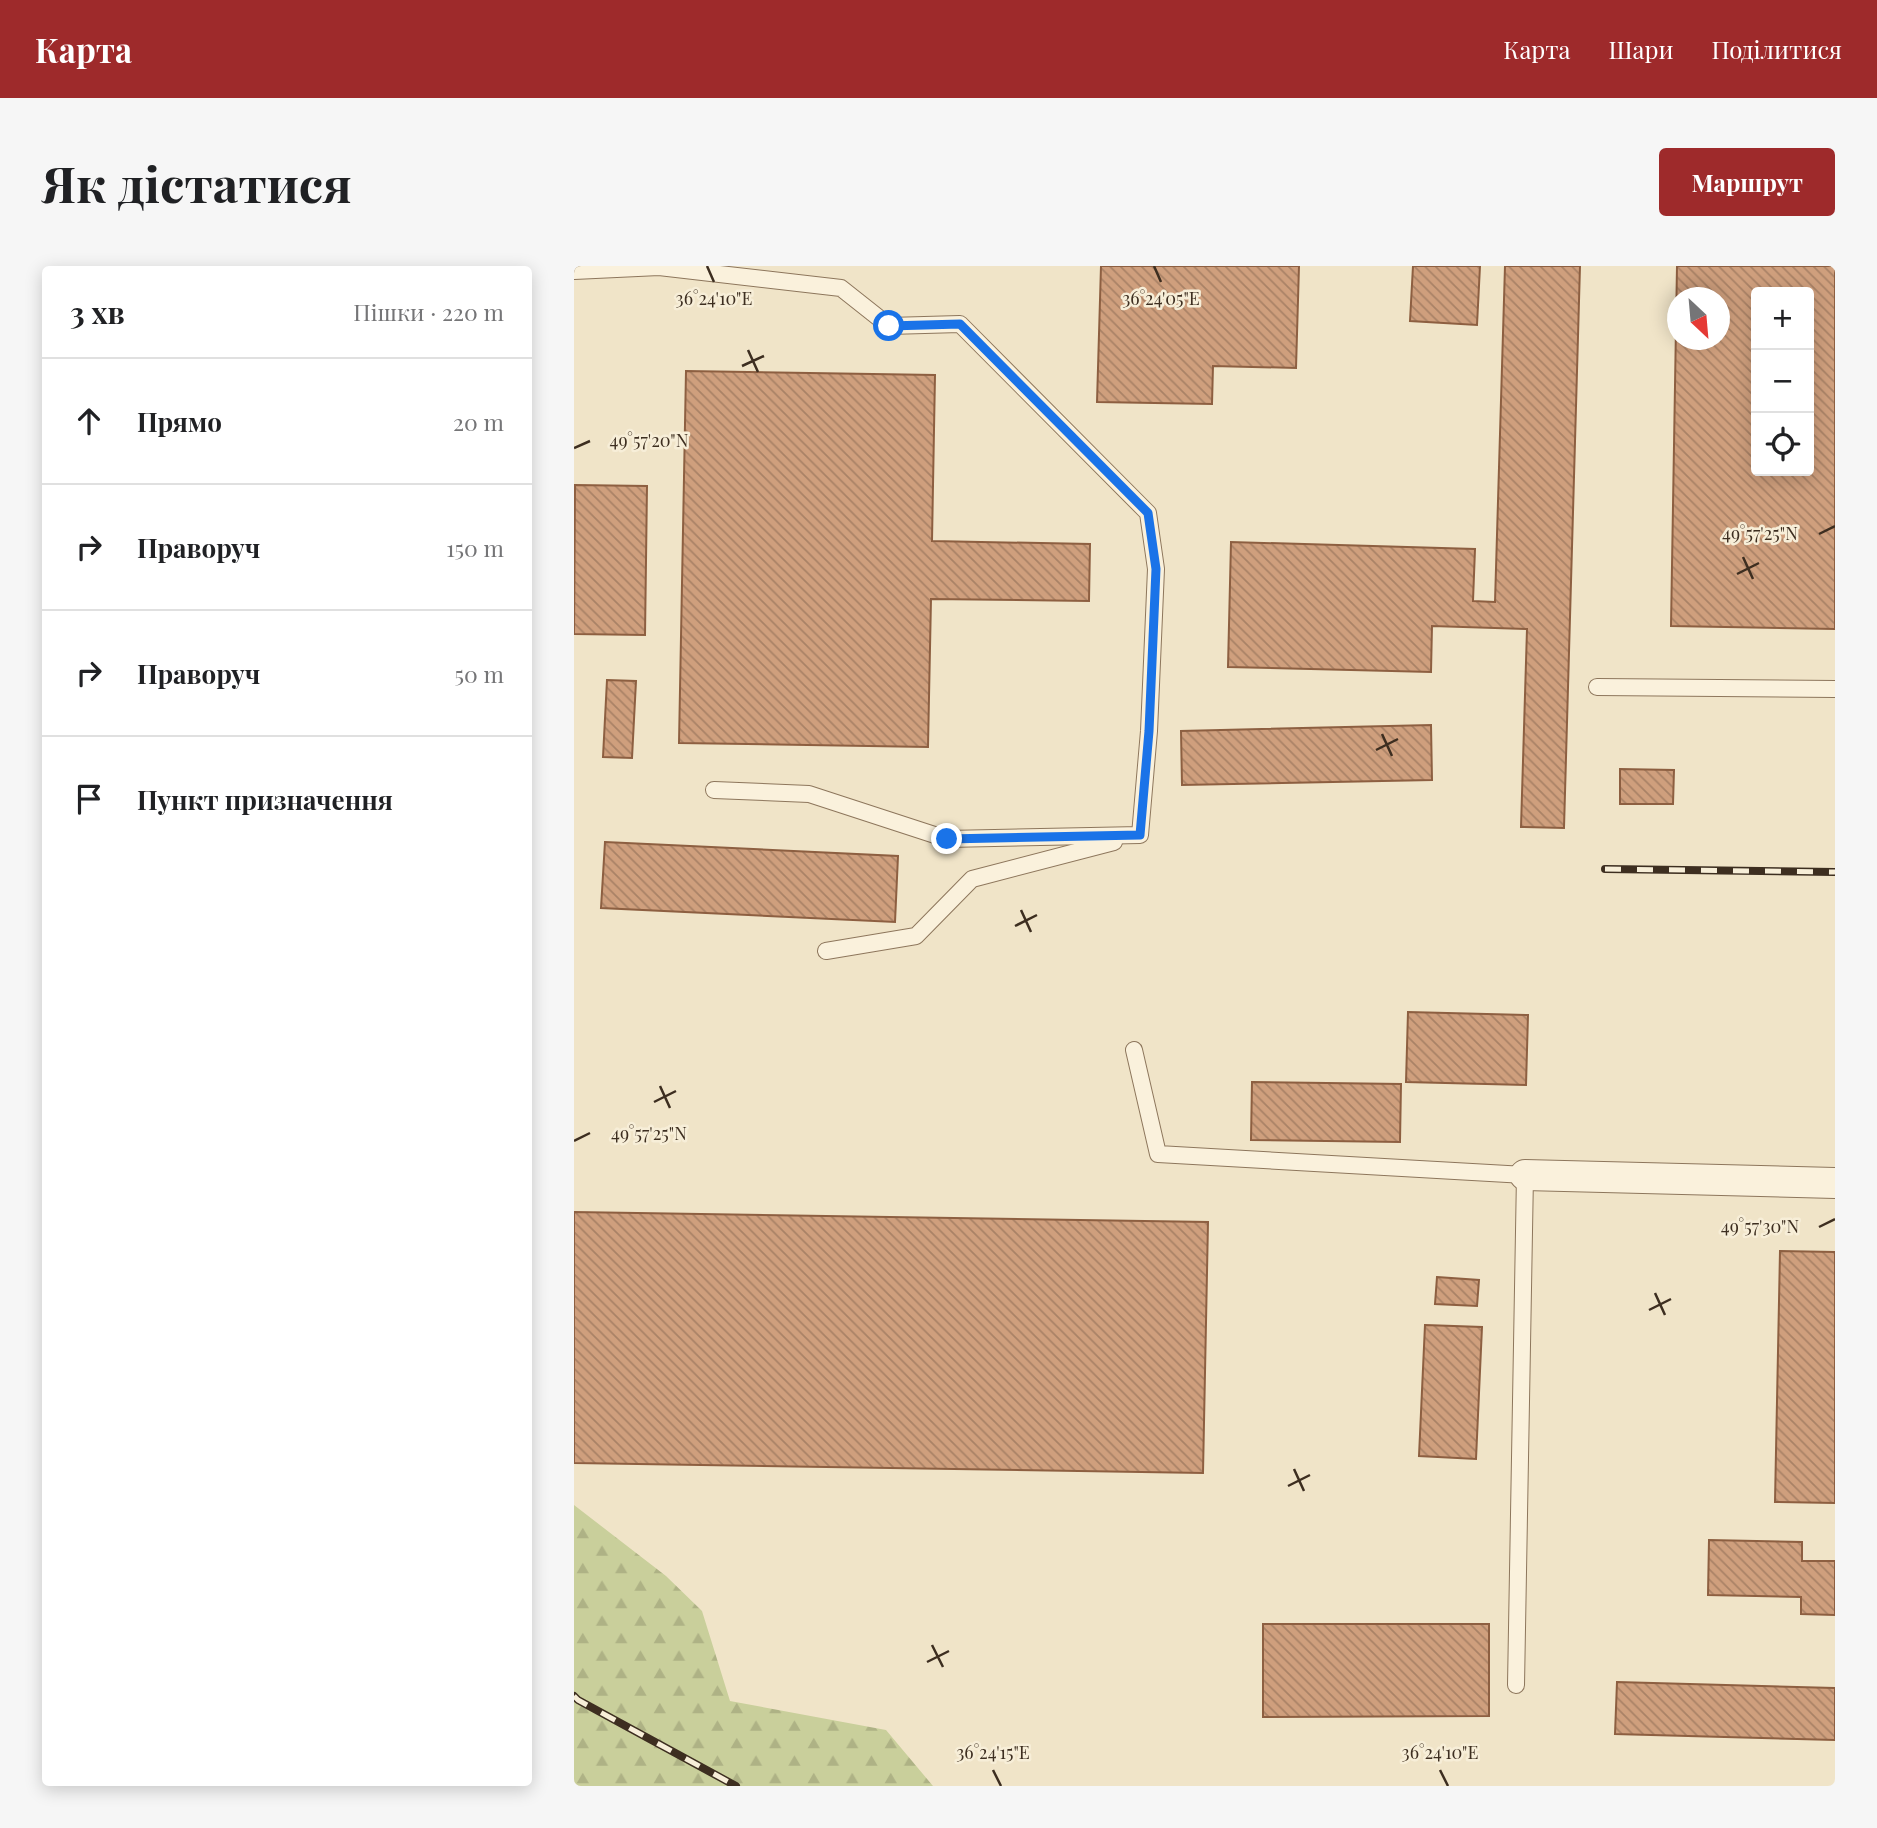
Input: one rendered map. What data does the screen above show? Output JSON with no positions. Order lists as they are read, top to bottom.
{
  "north": "bottom right",
  "page": {
    "header": "Карта",
    "nav": ["Карта", "Шари", "Поділитися"],
    "buttons": "Маршрут",
    "title": "Як дістатися",
    "heading": ["3 хв", "Пішки · 220 m"],
    "map_buttons": ["+", "−"],
    "list": [
      ["Прямо", "20 m"],
      ["Праворуч", "150 m"],
      ["Праворуч", "50 m"],
      "Пункт призначення"
    ]
  },
  "coordinates": [
    "36°24'10\"E",
    "36°24'05\"E",
    "49°57'20\"N",
    "49°57'25\"N",
    "49°57'30\"N",
    "36°24'15\"E"
  ]
}
